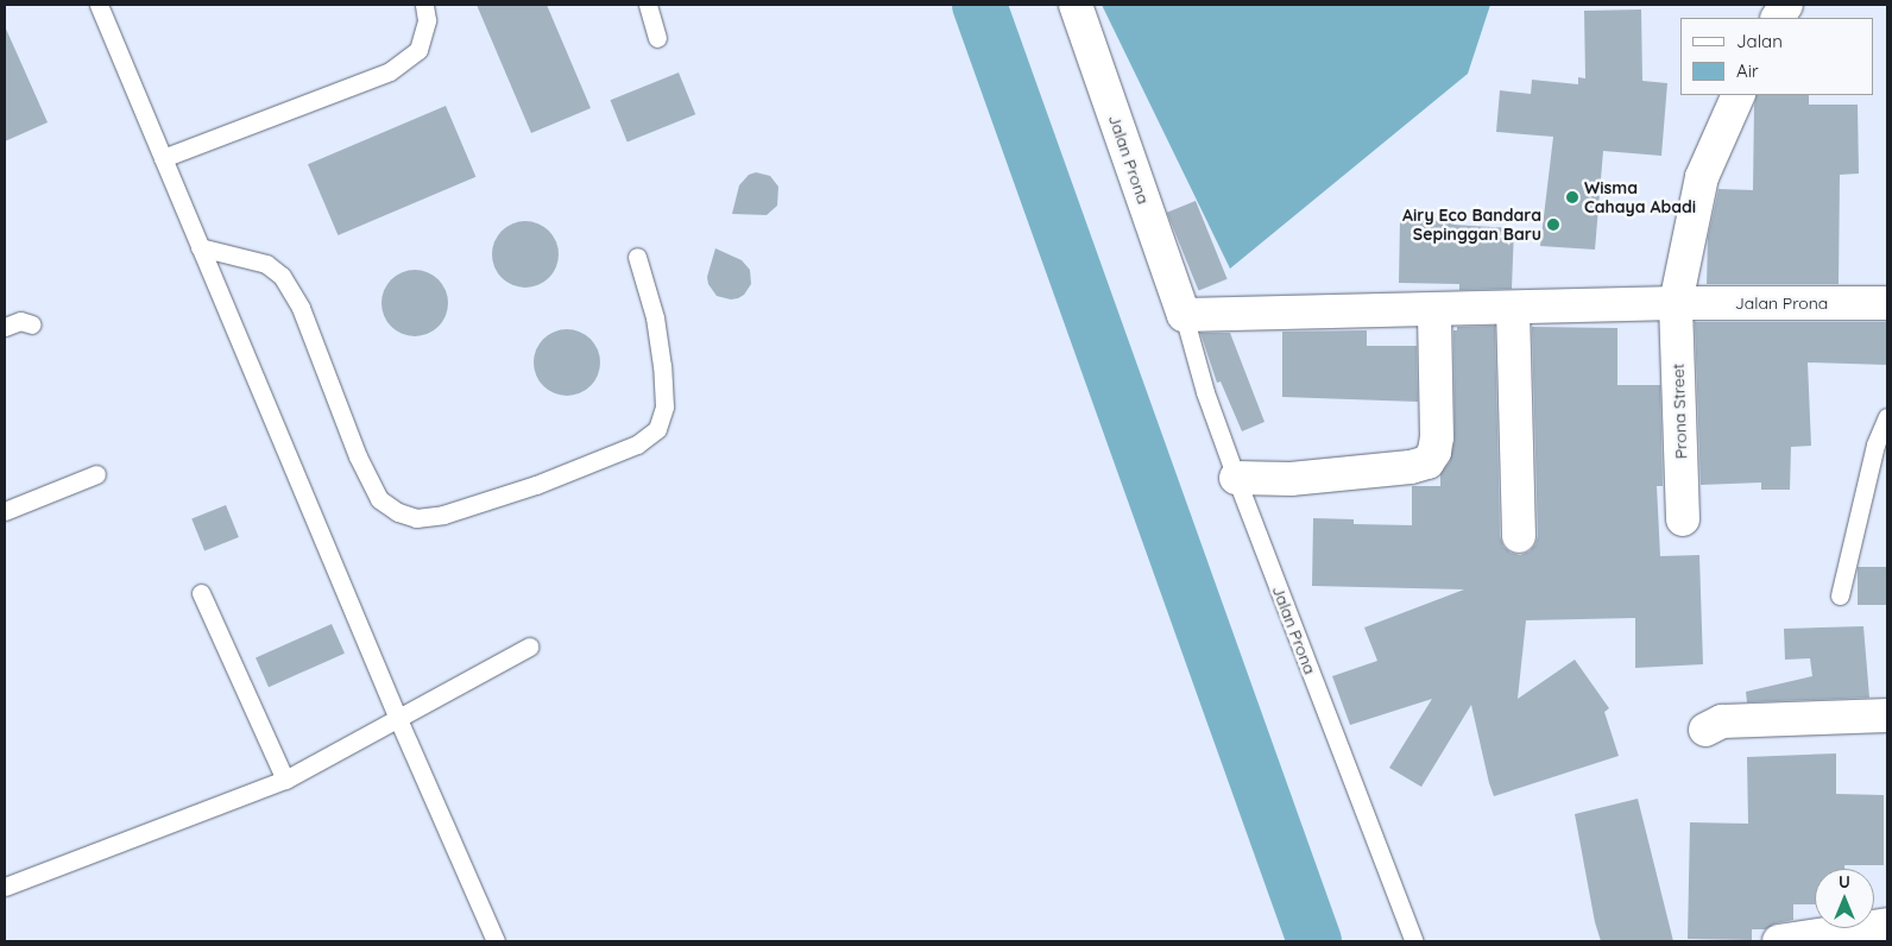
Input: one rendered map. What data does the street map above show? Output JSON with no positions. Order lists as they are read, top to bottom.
{
  "streets": {
    "street": ["Jalan Prona", "Prona Street"]
  },
  "crossings": [
    ["Jalan Prona", "Prona Street"]
  ],
  "places": ["Wisma Cahaya Abadi", "Airy Eco Bandara Sepinggan Baru"],
  "legend": ["Jalan", "Air"],
  "north": "top"
}
